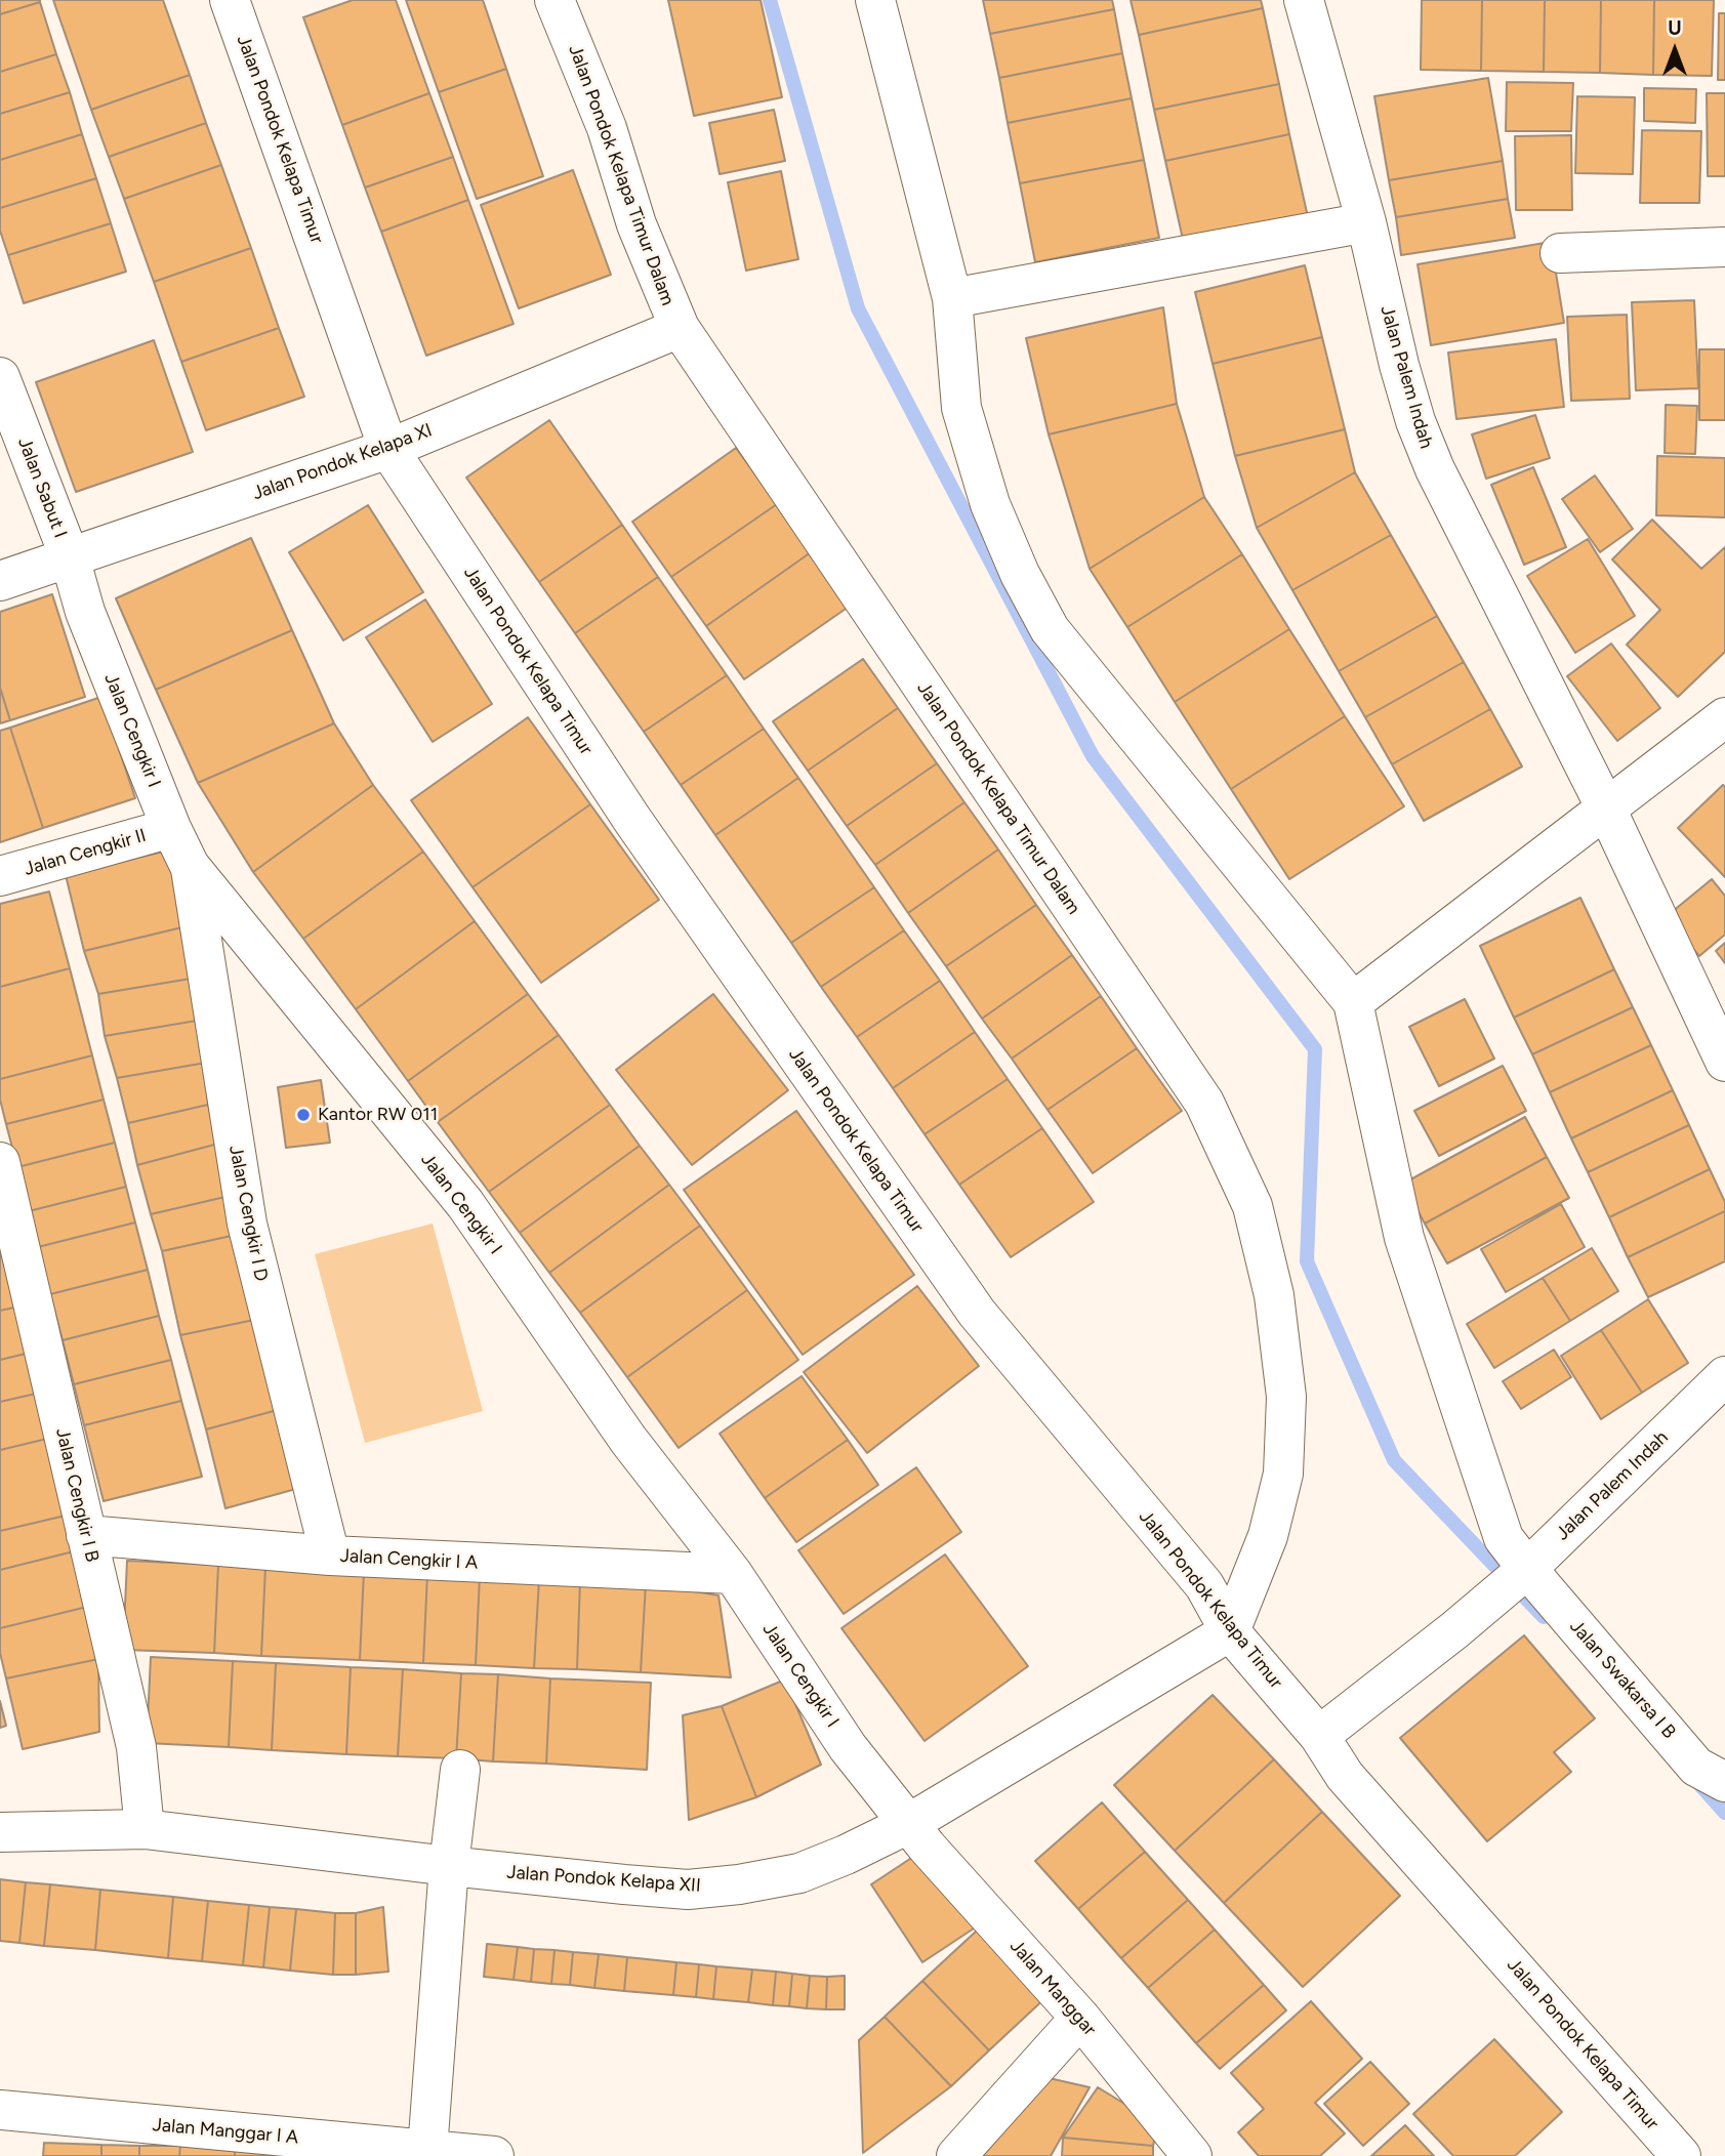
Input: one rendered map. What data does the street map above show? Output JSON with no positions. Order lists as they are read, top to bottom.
{
  "streets": {
    "street": [
      "Jalan Pondok Kelapa Timur",
      "Jalan Pondok Kelapa Timur Dalam",
      "Jalan Palem Indah",
      "Jalan Pondok Kelapa XI",
      "Jalan Sabut I",
      "Jalan Cengkir I",
      "Jalan Cengkir II",
      "Jalan Cengkir I D",
      "Jalan Cengkir I B",
      "Jalan Cengkir I A",
      "Jalan Swakarsa I B",
      "Jalan Pondok Kelapa XII",
      "Jalan Manggar",
      "Jalan Manggar I A"
    ]
  },
  "crossings": [
    ["Jalan Pondok Kelapa Timur", "Jalan Pondok Kelapa Timur Dalam"],
    ["Jalan Pondok Kelapa Timur", "Jalan Palem Indah"],
    ["Jalan Pondok Kelapa Timur", "Jalan Pondok Kelapa XI"],
    ["Jalan Pondok Kelapa Timur", "Jalan Pondok Kelapa XII"],
    ["Jalan Pondok Kelapa Timur Dalam", "Jalan Pondok Kelapa XI"],
    ["Jalan Pondok Kelapa Timur Dalam", "Jalan Pondok Kelapa XII"],
    ["Jalan Palem Indah", "Jalan Swakarsa I B"],
    ["Jalan Pondok Kelapa XI", "Jalan Sabut I"],
    ["Jalan Pondok Kelapa XI", "Jalan Cengkir I"],
    ["Jalan Sabut I", "Jalan Cengkir I"],
    ["Jalan Cengkir I", "Jalan Cengkir II"],
    ["Jalan Cengkir I", "Jalan Cengkir I D"],
    ["Jalan Cengkir I", "Jalan Cengkir I A"],
    ["Jalan Cengkir I", "Jalan Pondok Kelapa XII"],
    ["Jalan Cengkir I", "Jalan Manggar"],
    ["Jalan Cengkir I D", "Jalan Cengkir I A"],
    ["Jalan Cengkir I B", "Jalan Cengkir I A"],
    ["Jalan Cengkir I B", "Jalan Pondok Kelapa XII"],
    ["Jalan Pondok Kelapa XII", "Jalan Manggar"]
  ],
  "places": ["Kantor RW 011"],
  "north": "top"
}
